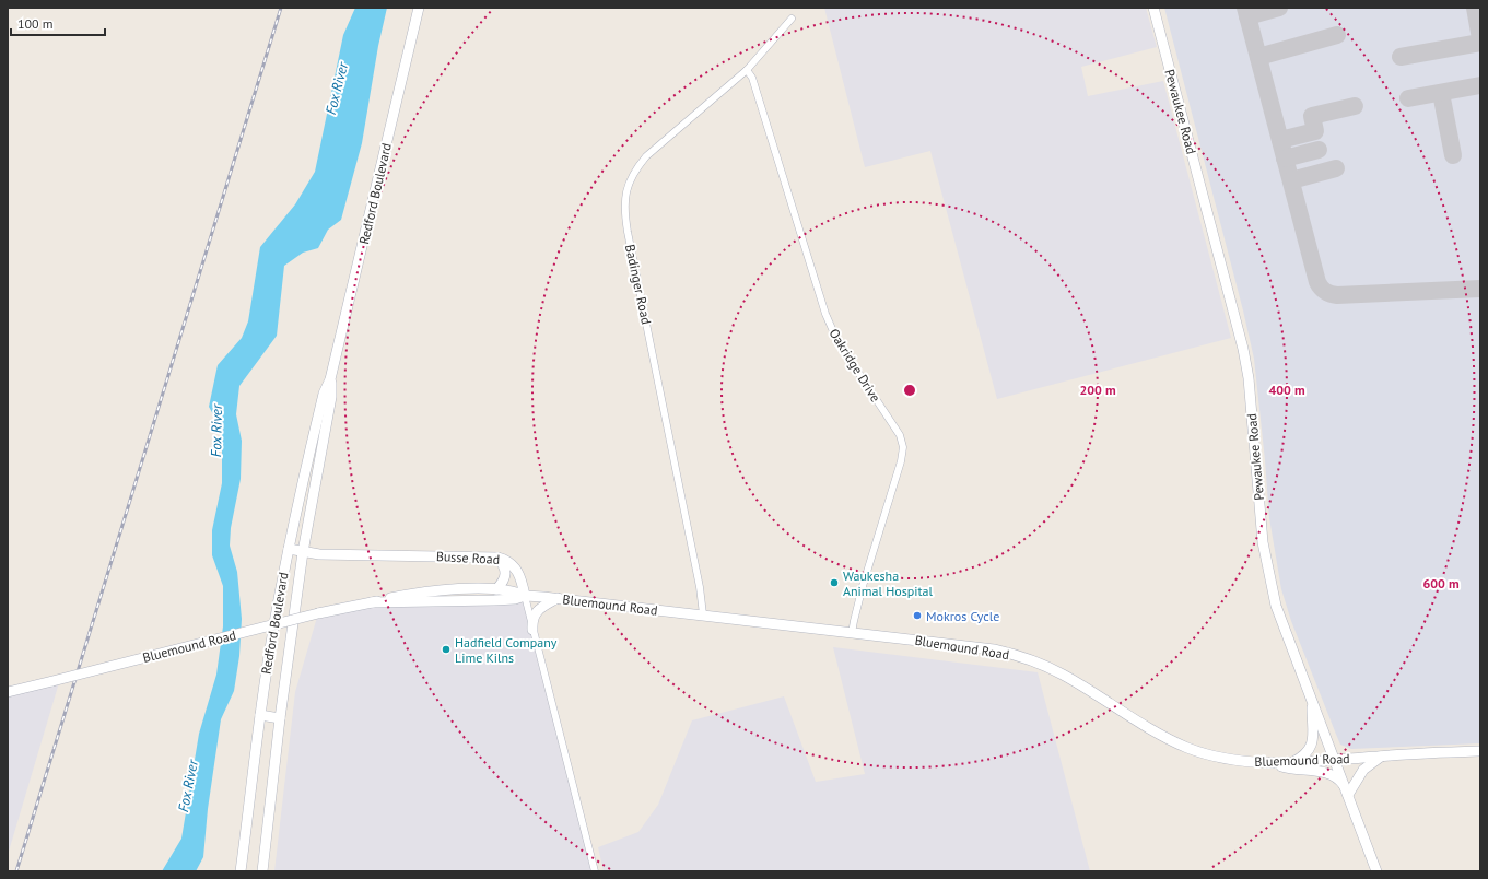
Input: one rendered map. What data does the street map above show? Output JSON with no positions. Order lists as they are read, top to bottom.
{
  "streets": {
    "main road": [
      "Pewaukee Road",
      "Redford Boulevard",
      "Busse Road",
      "Bluemound Road"
    ],
    "street": ["Badinger Road", "Oakridge Drive"]
  },
  "crossings": [
    ["Pewaukee Road", "Bluemound Road"],
    ["Redford Boulevard", "Busse Road"],
    ["Badinger Road", "Oakridge Drive"],
    ["Badinger Road", "Bluemound Road"],
    ["Oakridge Drive", "Bluemound Road"],
    ["Busse Road", "Bluemound Road"]
  ],
  "water": ["Fox River"],
  "places": ["Waukesha Animal Hospital", "Mokros Cycle", "Hadfield Company Lime Kilns"],
  "scale_bar": "100 m",
  "rings": ["200 m", "400 m", "600 m"]
}
